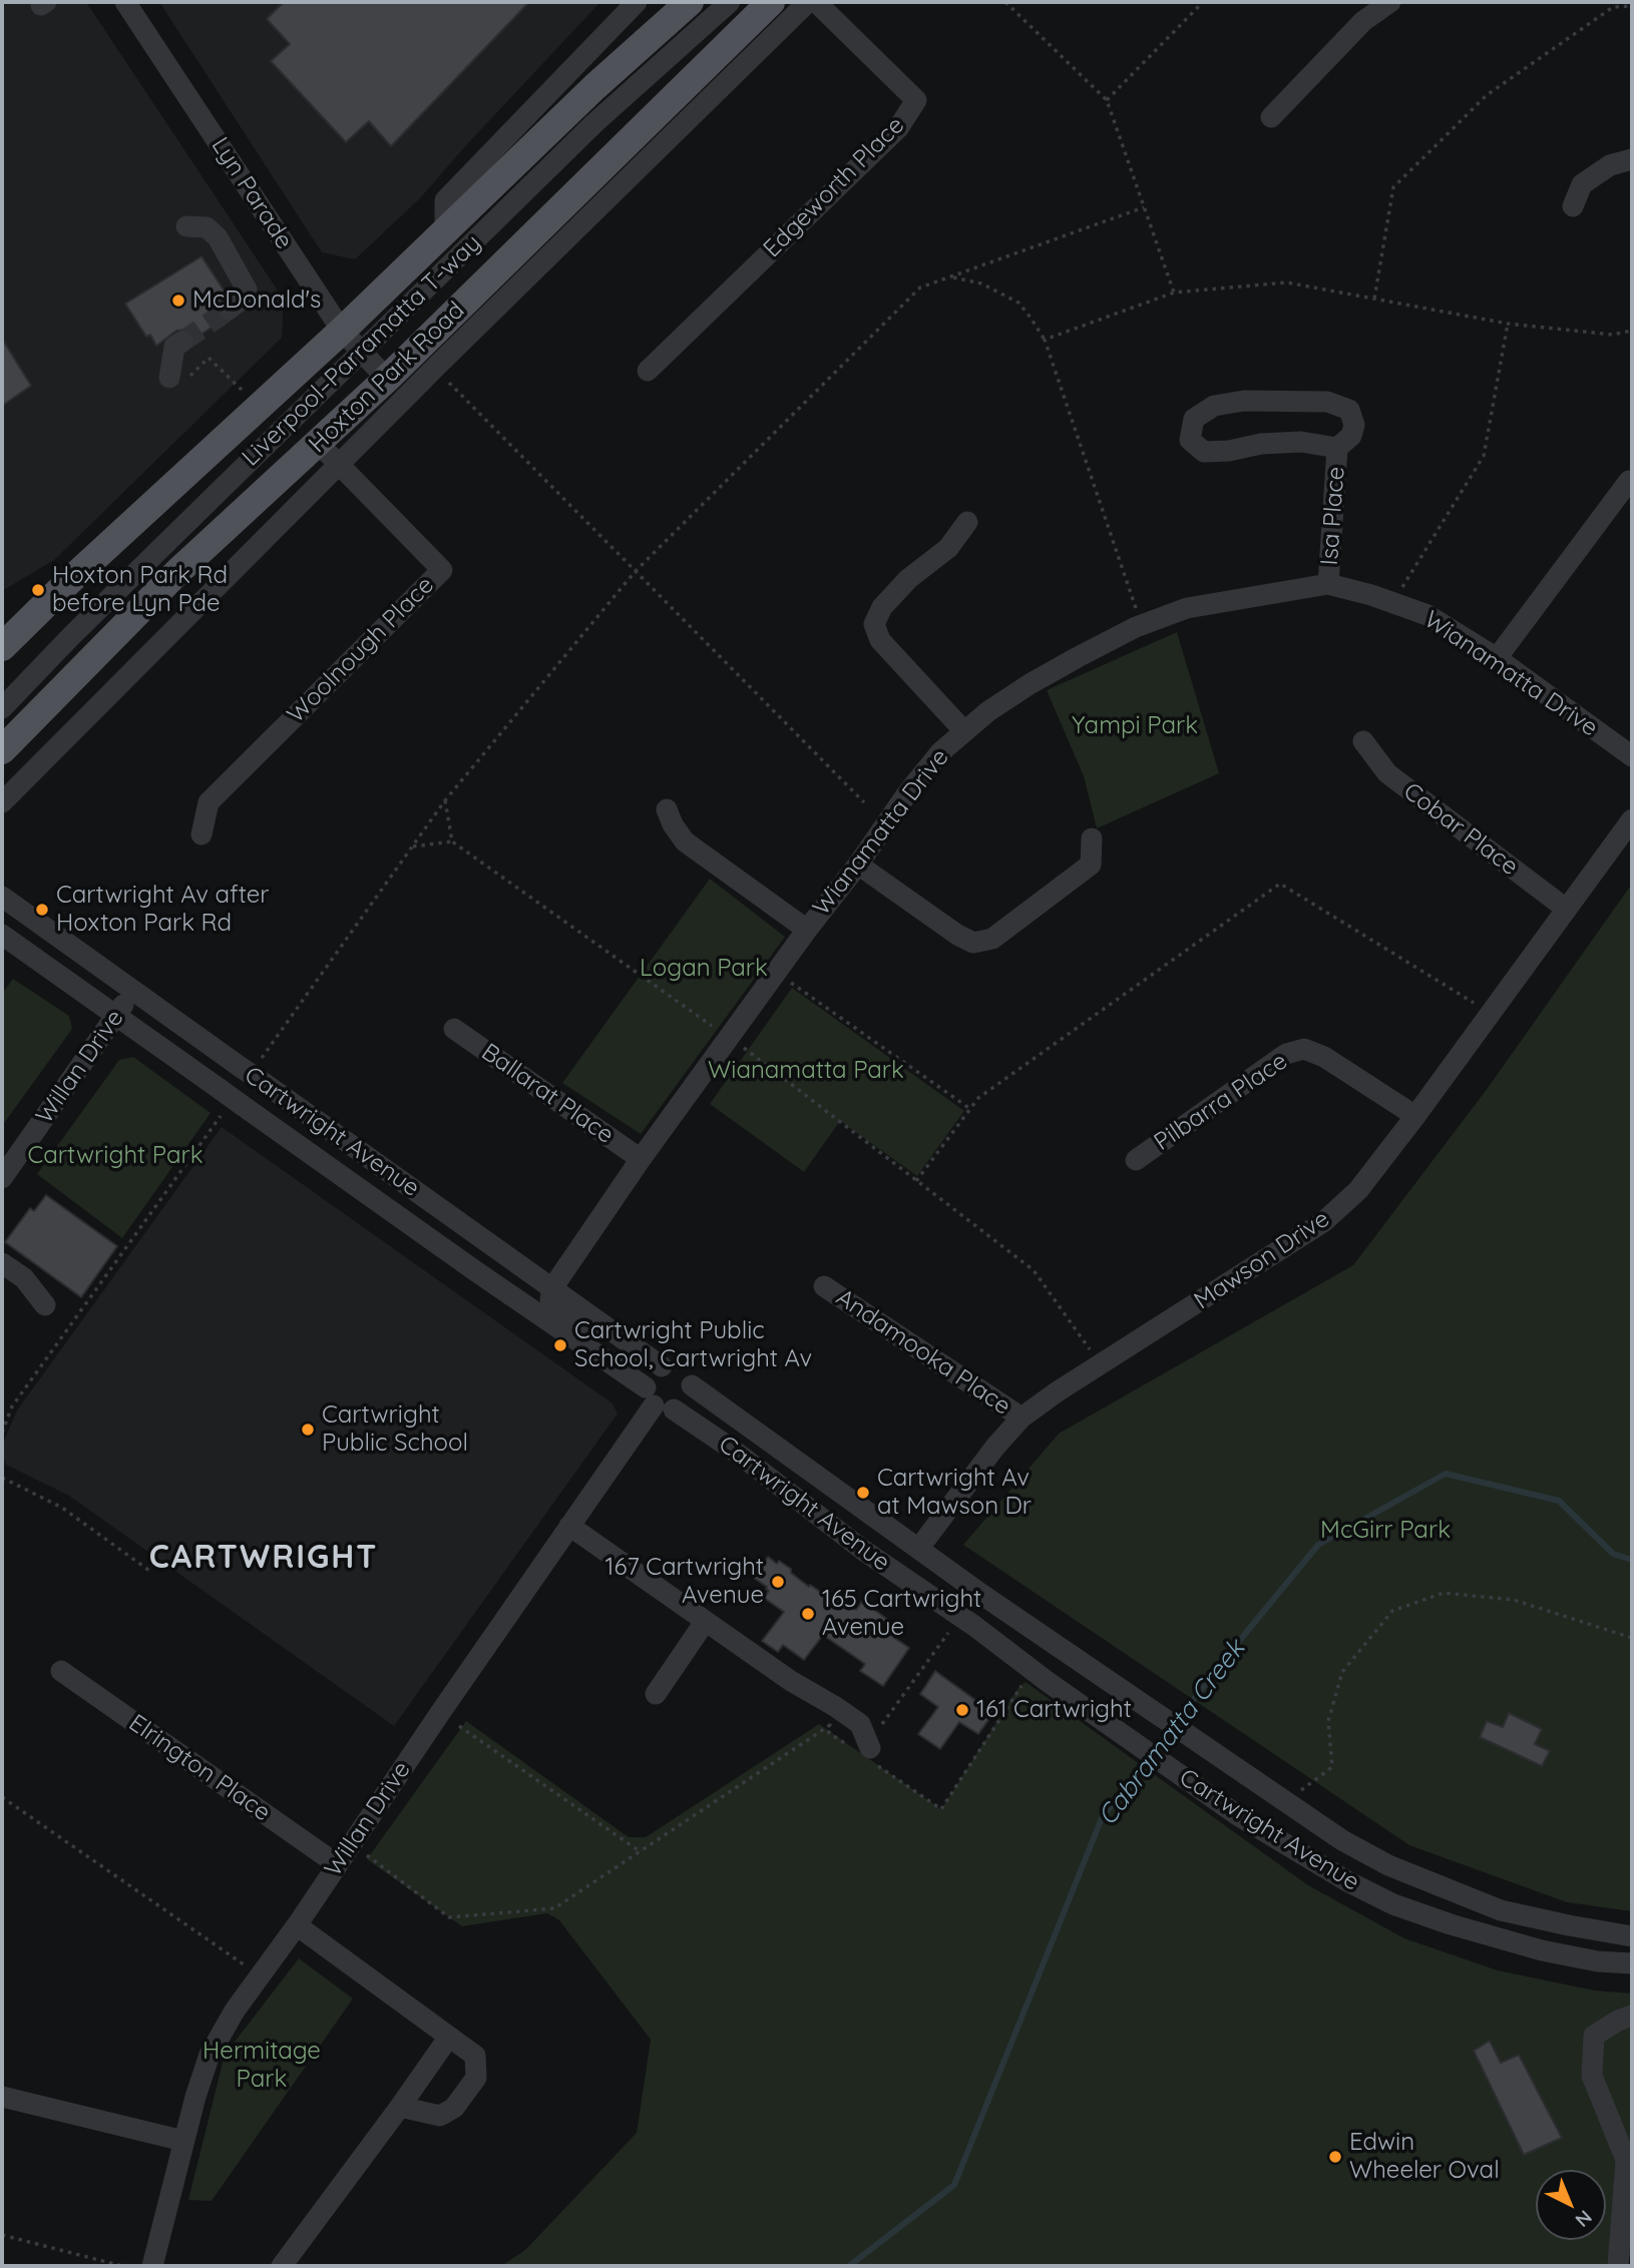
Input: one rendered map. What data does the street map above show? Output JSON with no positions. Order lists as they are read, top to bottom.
{
  "streets": {
    "main road": ["Hoxton Park Road"],
    "street": [
      "Edgeworth Place",
      "Lyn Parade",
      "Liverpool–Parramatta T-way",
      "Isa Place",
      "Woolnough Place",
      "Wianamatta Drive",
      "Cobar Place",
      "Willan Drive",
      "Ballarat Place",
      "Pilbarra Place",
      "Cartwright Avenue",
      "Mawson Drive",
      "Andamooka Place",
      "Elrington Place"
    ]
  },
  "crossings": [
    ["Lyn Parade", "Liverpool–Parramatta T-way"],
    ["Lyn Parade", "Hoxton Park Road"],
    ["Hoxton Park Road", "Woolnough Place"],
    ["Isa Place", "Wianamatta Drive"],
    ["Wianamatta Drive", "Ballarat Place"],
    ["Wianamatta Drive", "Cartwright Avenue"],
    ["Cobar Place", "Mawson Drive"],
    ["Willan Drive", "Cartwright Avenue"],
    ["Willan Drive", "Elrington Place"],
    ["Pilbarra Place", "Mawson Drive"],
    ["Cartwright Avenue", "Mawson Drive"],
    ["Mawson Drive", "Andamooka Place"]
  ],
  "districts": ["CARTWRIGHT"],
  "water": ["Cabramatta Creek"],
  "parks": [
    "Yampi Park",
    "Logan Park",
    "Wianamatta Park",
    "Cartwright Park",
    "McGirr Park",
    "Hermitage Park"
  ],
  "places": [
    "McDonald's",
    "Hoxton Park Rd before Lyn Pde",
    "Cartwright Av after Hoxton Park Rd",
    "Cartwright Public School, Cartwright Av",
    "Cartwright Public School",
    "Cartwright Av at Mawson Dr",
    "167 Cartwright Avenue",
    "165 Cartwright Avenue",
    "161 Cartwright",
    "Edwin Wheeler Oval"
  ],
  "north": "bottom right"
}
